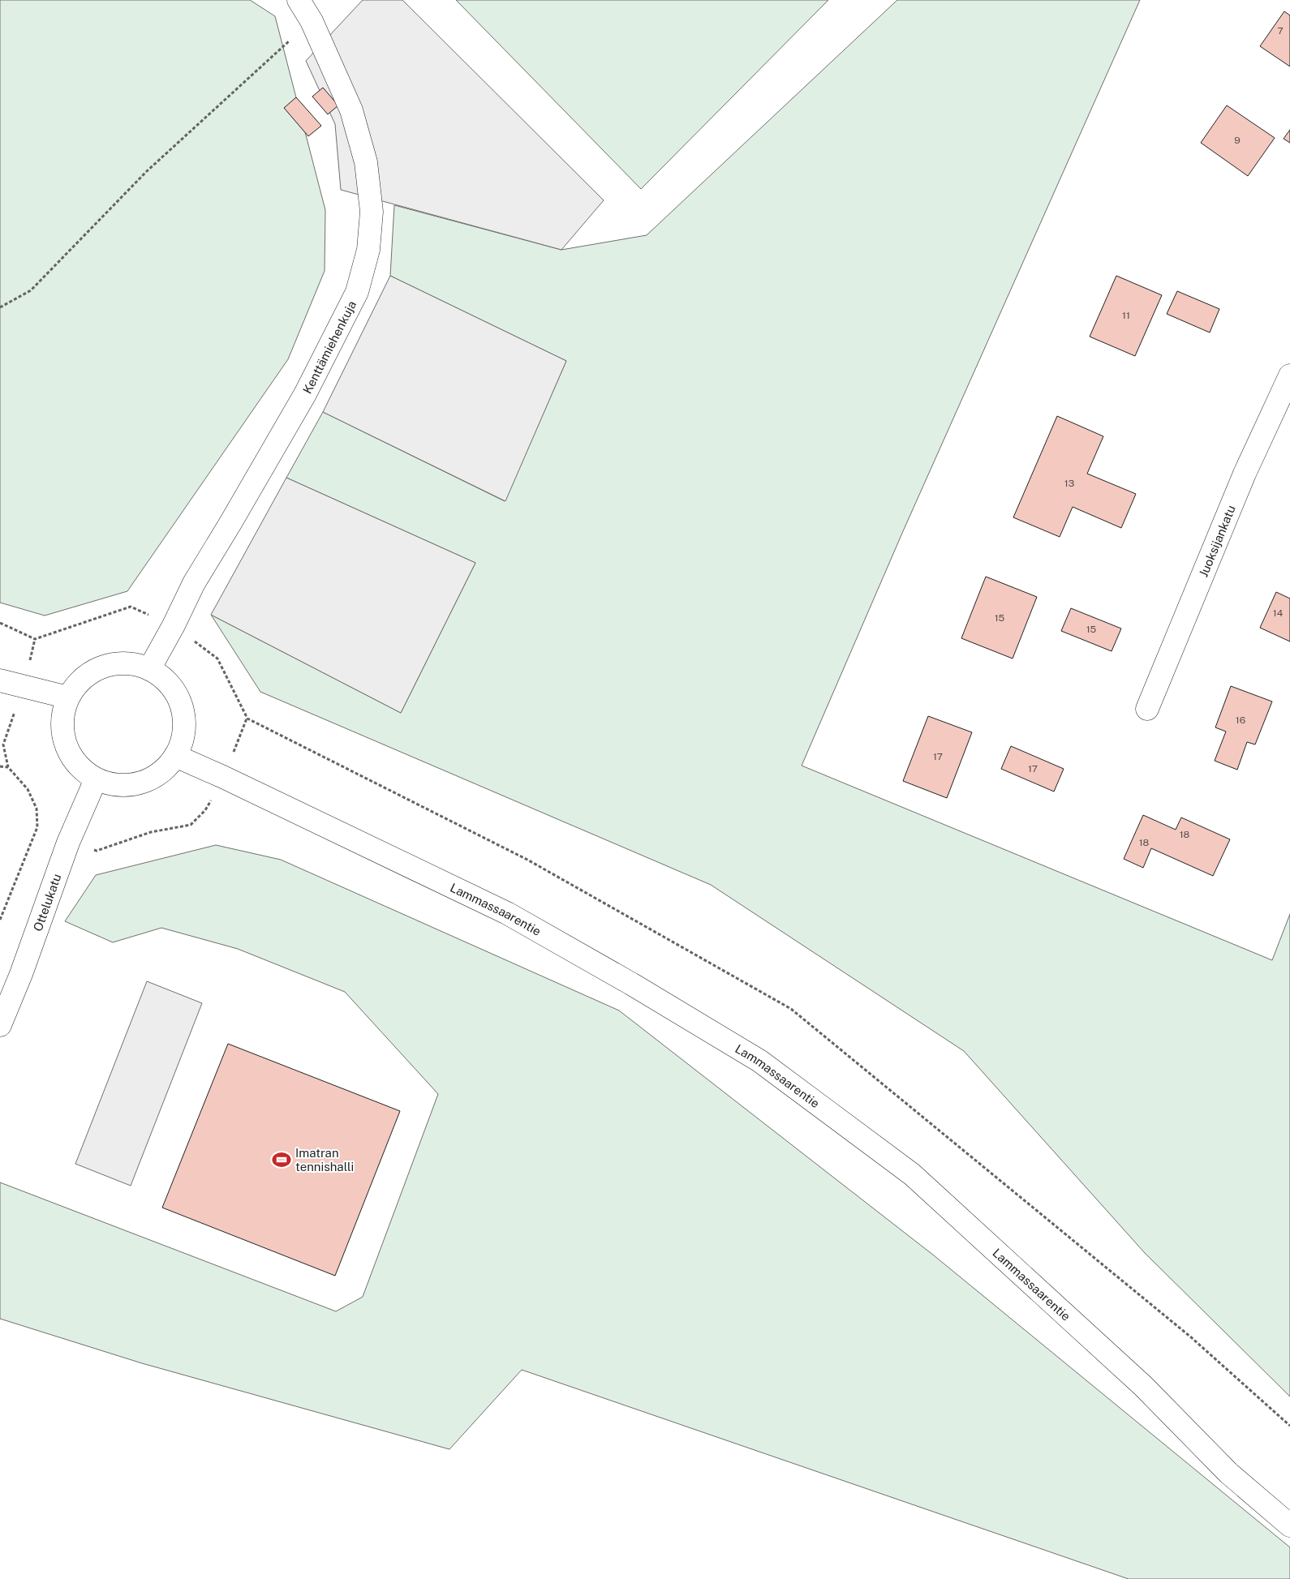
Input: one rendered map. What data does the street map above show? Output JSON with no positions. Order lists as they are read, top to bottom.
{
  "streets": {
    "street": [
      "Kenttämiehenkuja",
      "Juoksijankatu",
      "Ottelukatu",
      "Lammassaarentie"
    ]
  },
  "crossings": [
    ["Kenttämiehenkuja", "Ottelukatu"],
    ["Kenttämiehenkuja", "Lammassaarentie"],
    ["Ottelukatu", "Lammassaarentie"]
  ],
  "places": {
    "sports": ["Imatran tennishalli"]
  },
  "house_numbers": [
    "7",
    "9",
    "11",
    "13",
    "14",
    "15",
    "15",
    "16",
    "17",
    "17",
    "18",
    "18"
  ]
}
